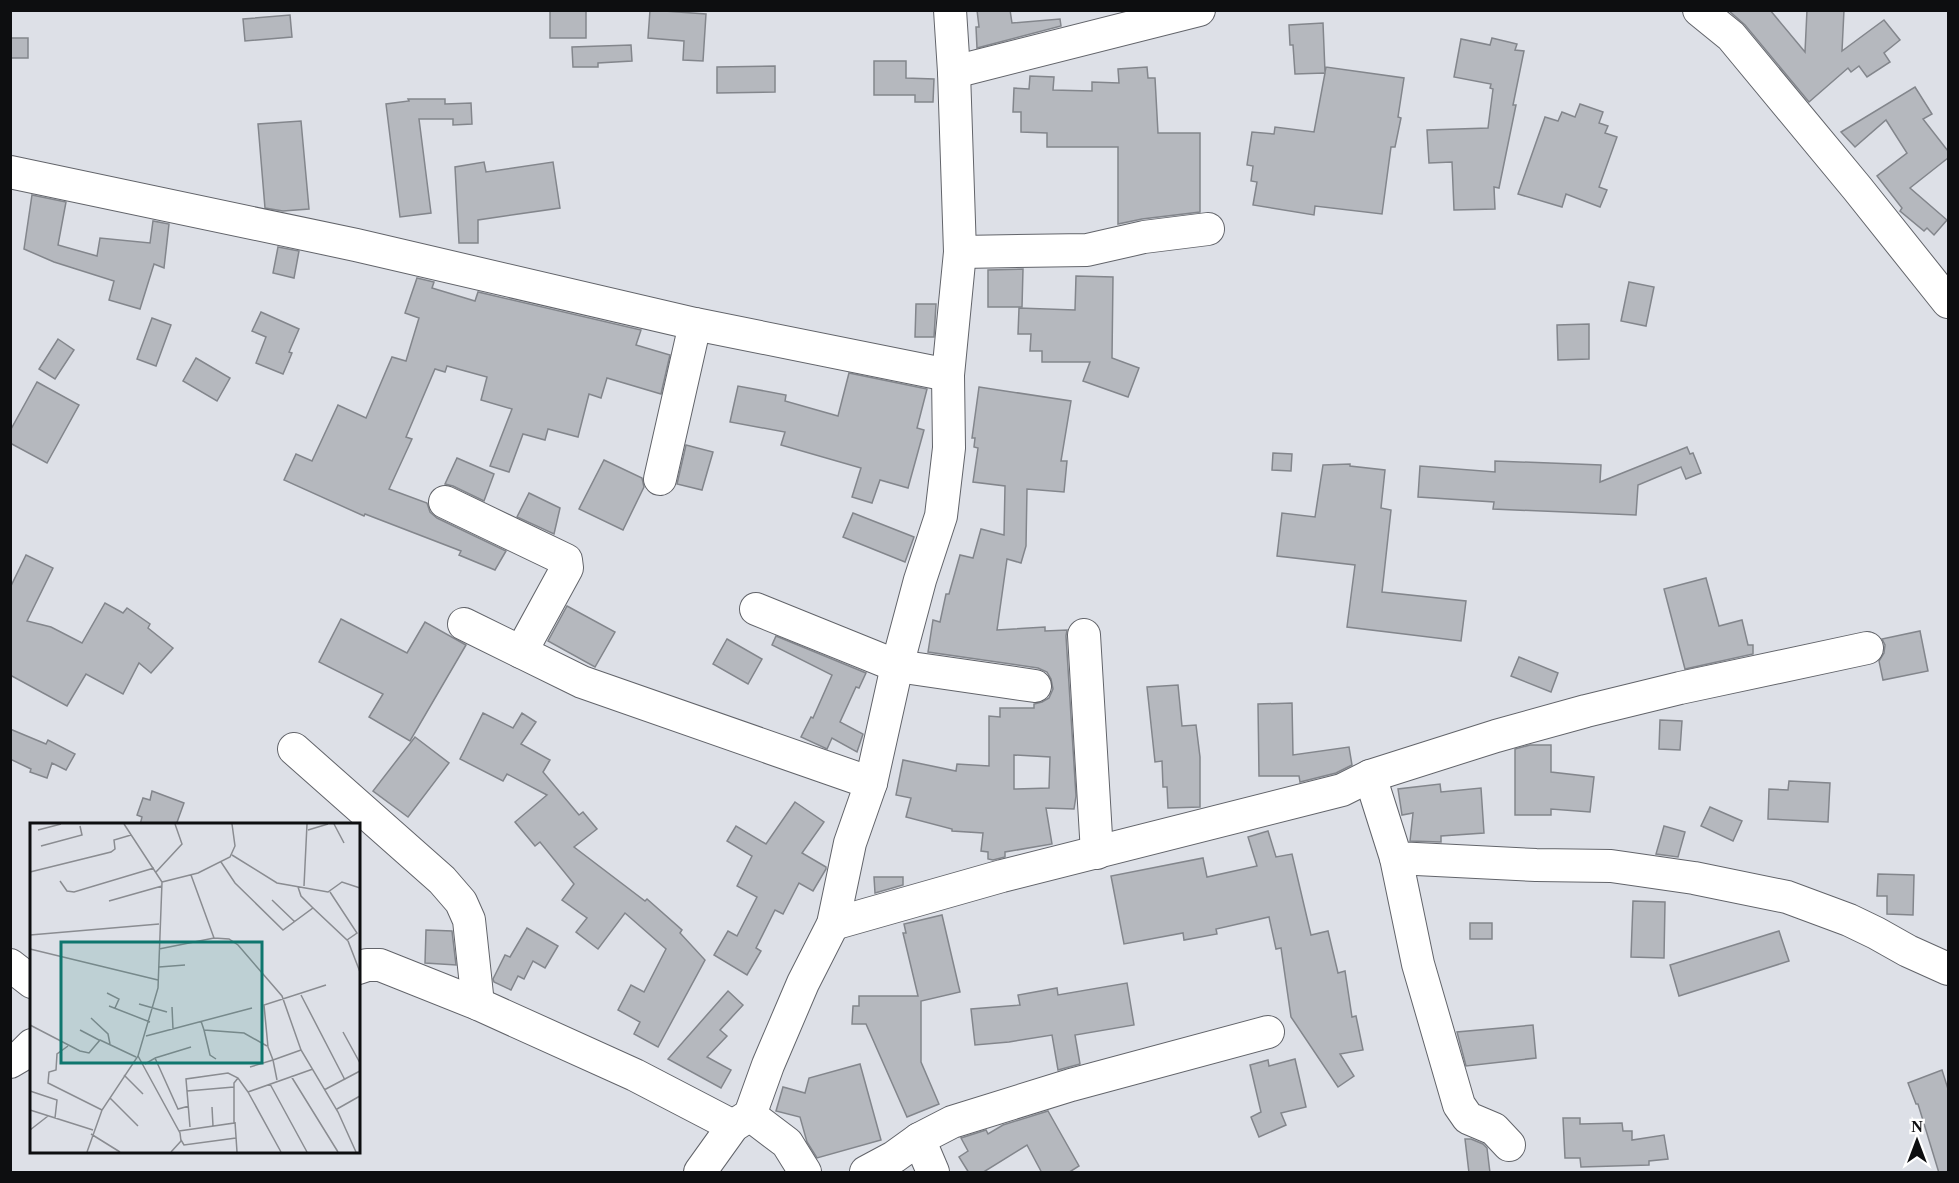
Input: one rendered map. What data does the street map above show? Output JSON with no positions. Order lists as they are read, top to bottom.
{
  "north": "top"
}
